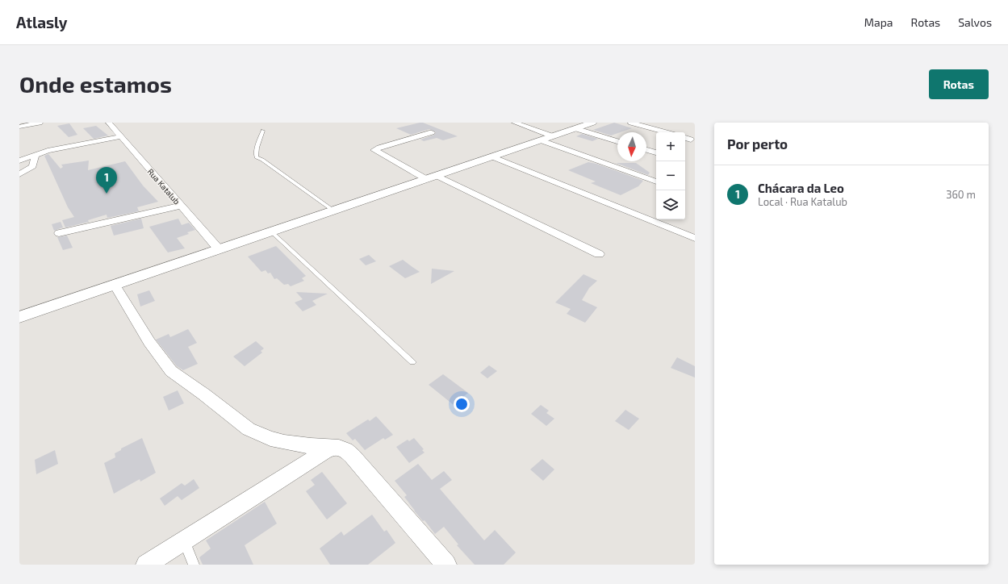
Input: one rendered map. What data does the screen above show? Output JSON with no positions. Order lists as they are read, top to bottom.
{
  "streets": {
    "street": ["Rua Katalub"]
  },
  "north": "bottom",
  "page": {
    "header": "Atlasly",
    "nav": ["Mapa", "Rotas", "Salvos"],
    "buttons": "Rotas",
    "title": "Onde estamos",
    "heading": "Por perto",
    "map_buttons": ["+", "−"],
    "list": [
      {
        "mark": "1",
        "name": "Chácara da Leo",
        "note": "Local · Rua Katalub",
        "value": "360 m"
      }
    ],
    "pins": "1"
  }
}
